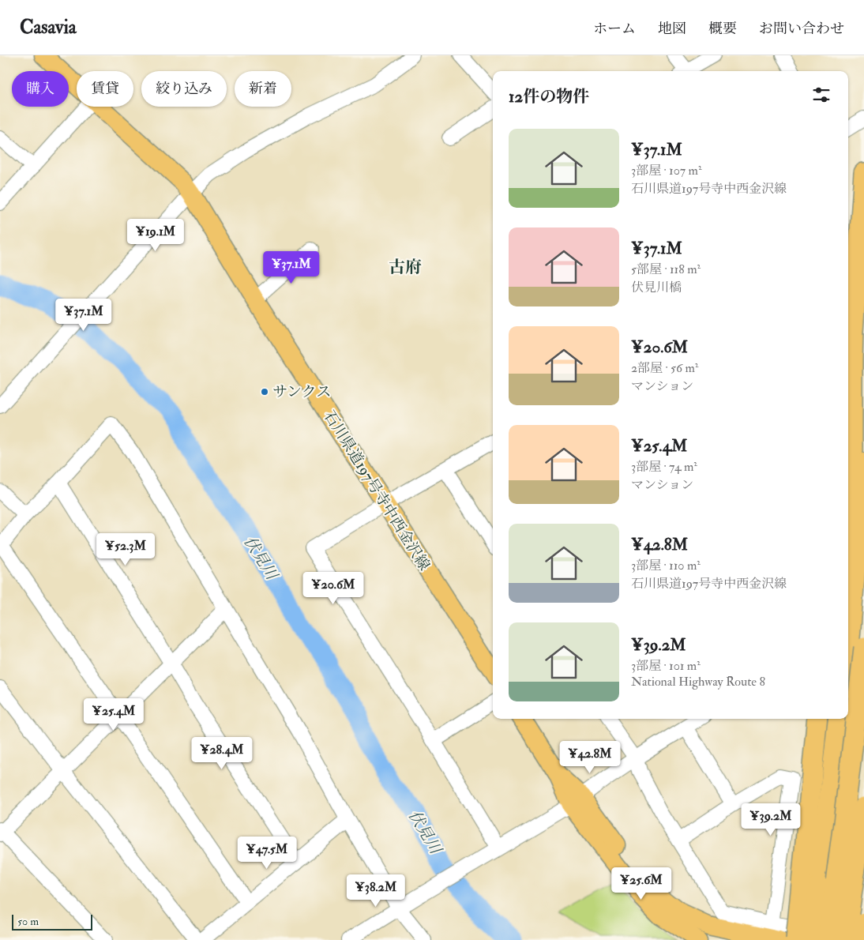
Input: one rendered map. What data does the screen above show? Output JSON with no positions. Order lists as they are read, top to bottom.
{
  "streets": {
    "main road": ["石川県道197号寺中西金沢線"]
  },
  "districts": ["古府"],
  "water": ["伏見川"],
  "places": ["サンクス"],
  "scale_bar": "50 m",
  "page": {
    "header": "Casavia",
    "nav": [
      "ホーム",
      "地図",
      "概要",
      "お問い合わせ"
    ],
    "chip": [
      "購入",
      "賃貸",
      "絞り込み",
      "新着"
    ],
    "heading": "12件の物件",
    "list": [
      {
        "name": "¥37.1M",
        "note": "3部屋 · 107 m² · 石川県道197号寺中西金沢線"
      },
      {
        "name": "¥37.1M",
        "note": "5部屋 · 118 m² · 伏見川橋"
      },
      {
        "name": "¥20.6M",
        "note": "2部屋 · 56 m² · マンション"
      },
      {
        "name": "¥25.4M",
        "note": "3部屋 · 74 m² · マンション"
      },
      {
        "name": "¥42.8M",
        "note": "3部屋 · 110 m² · 石川県道197号寺中西金沢線"
      },
      {
        "name": "¥39.2M",
        "note": "3部屋 · 101 m² · National Highway Route 8"
      }
    ],
    "price": [
      "¥19.1M",
      "¥37.1M",
      "¥37.1M",
      "¥52.3M",
      "¥20.6M",
      "¥25.4M",
      "¥28.4M",
      "¥42.8M",
      "¥39.2M",
      "¥47.5M",
      "¥25.6M",
      "¥38.2M"
    ],
    "scale": "50 m"
  }
}
